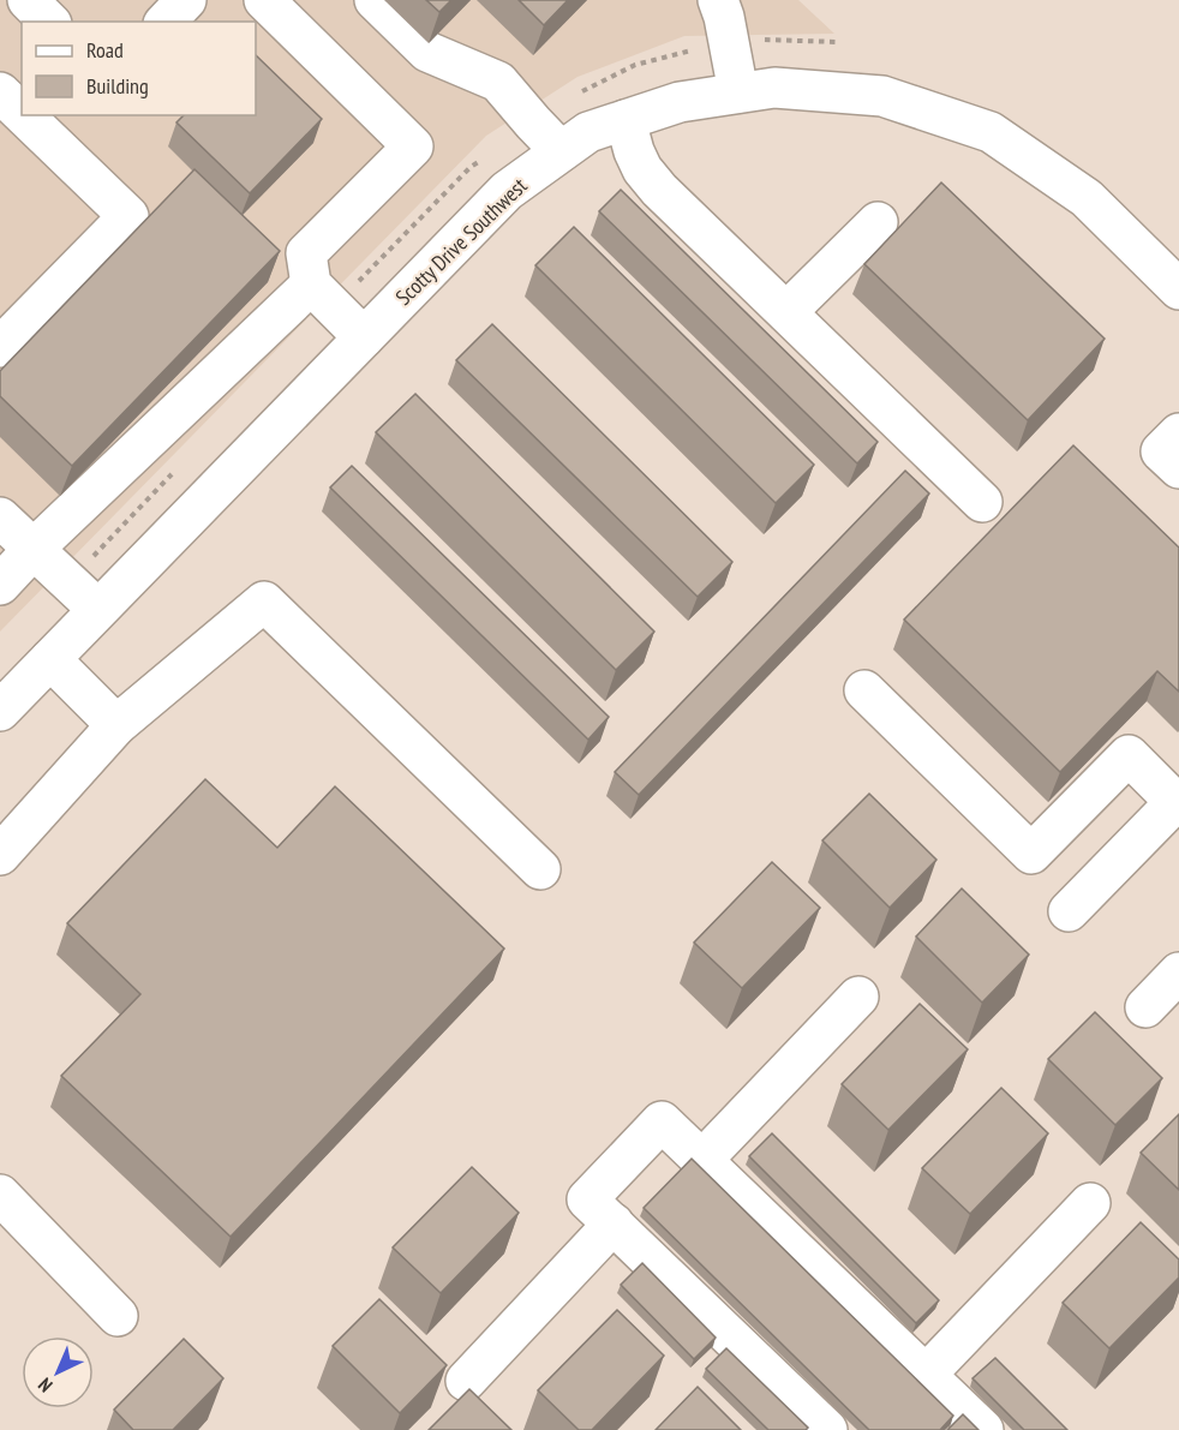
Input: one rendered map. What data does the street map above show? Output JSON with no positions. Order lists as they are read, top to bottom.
{
  "streets": {
    "street": ["Scotty Drive Southwest"]
  },
  "legend": ["Road", "Building"],
  "north": "bottom left"
}
